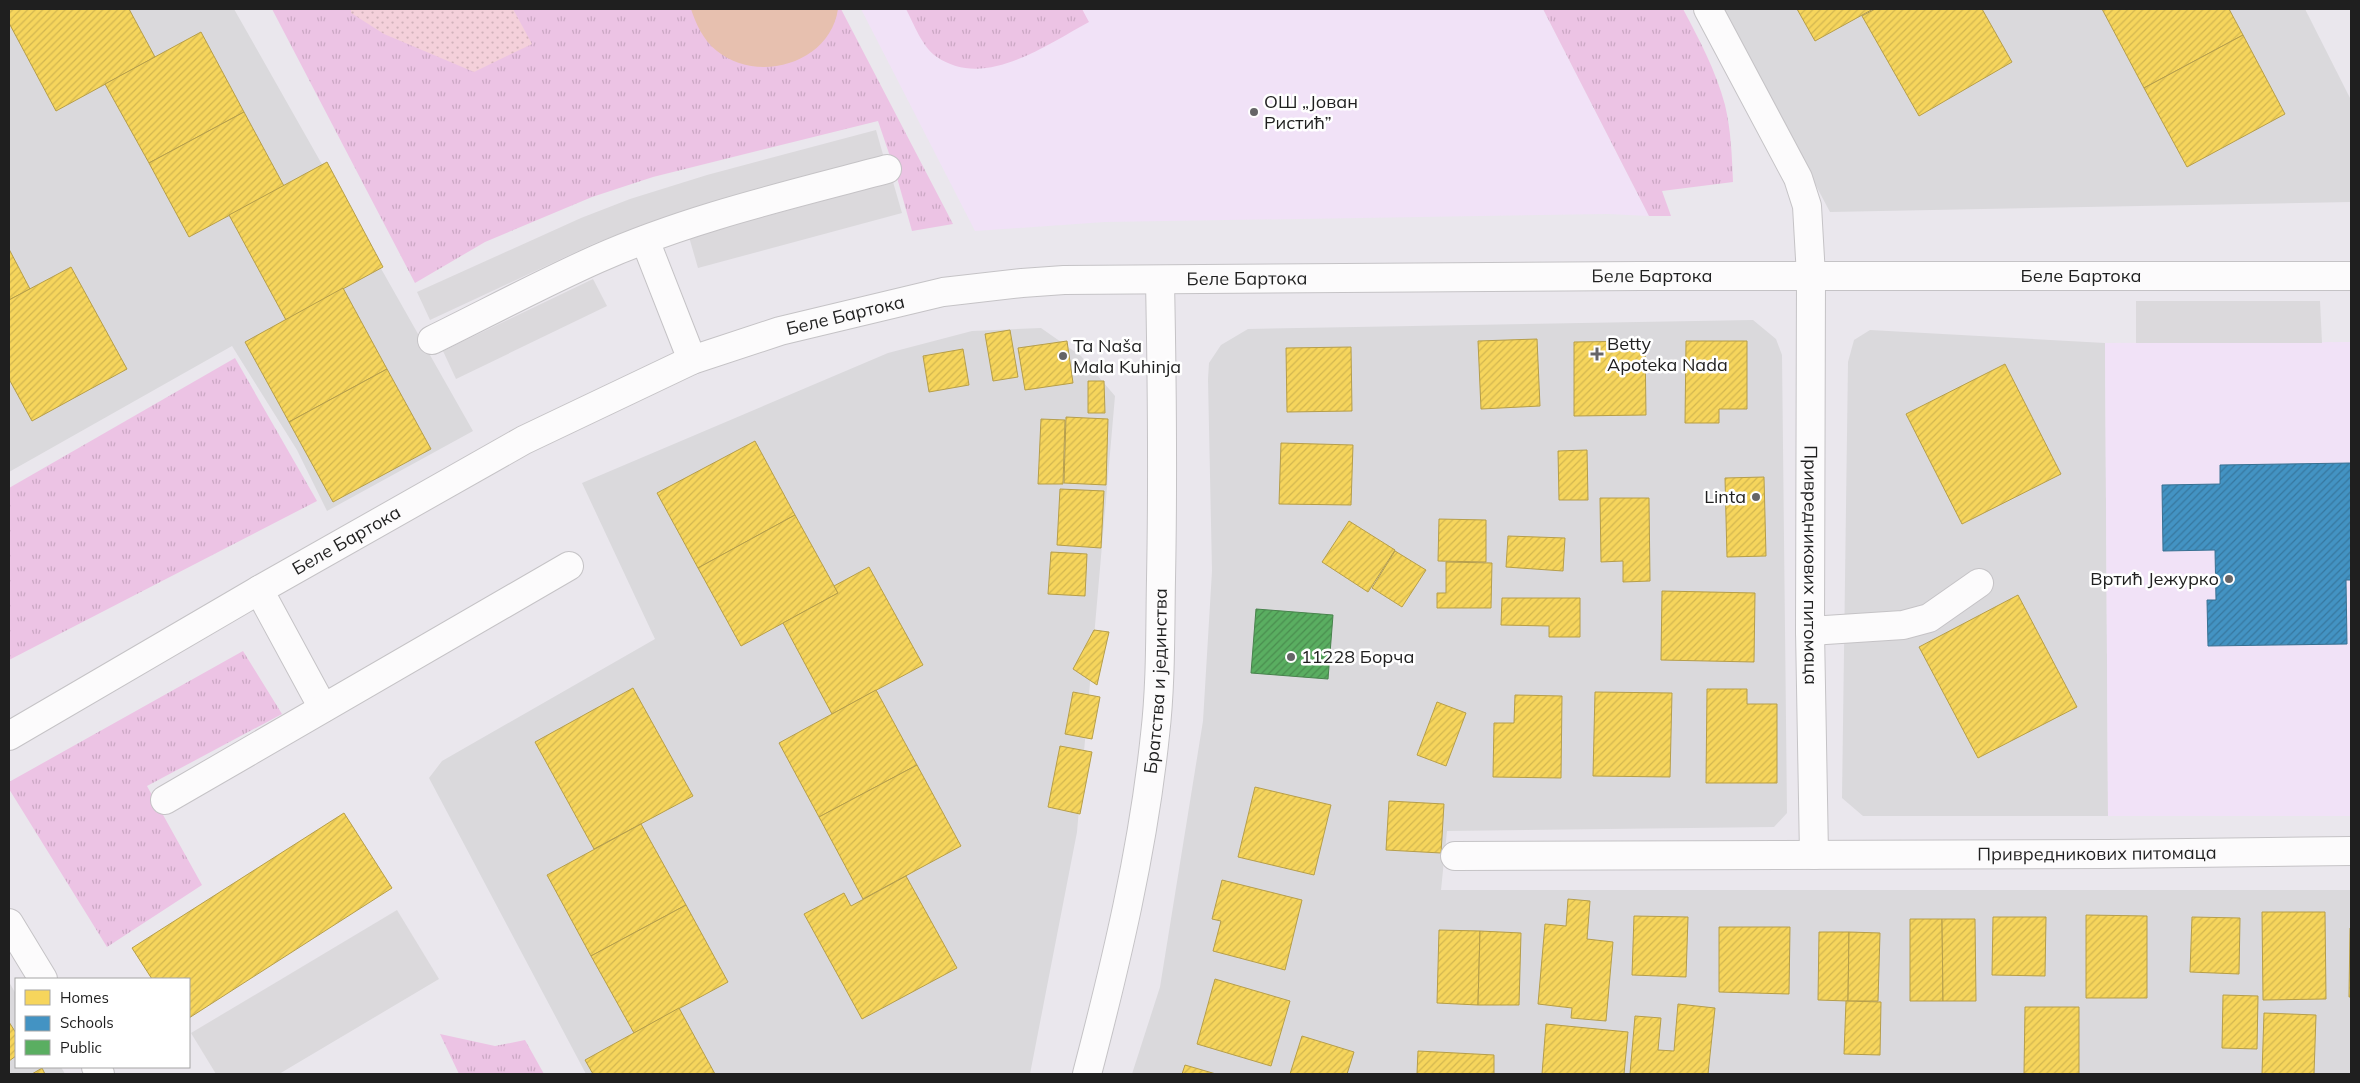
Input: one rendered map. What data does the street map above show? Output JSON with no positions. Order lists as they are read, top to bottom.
{
  "streets": {
    "street": ["Беле Бартока", "Привредникових питомаца", "Братства и јединства"]
  },
  "crossings": [
    ["Беле Бартока", "Привредникових питомаца"],
    ["Беле Бартока", "Братства и јединства"]
  ],
  "places": {
    "other": [
      "ОШ „Јован Ристић”",
      "Ta Naša Mala Kuhinja",
      "Linta",
      "Вртић Јежурко",
      "11228 Борча"
    ],
    "health": ["Betty Apoteka Nada"]
  },
  "legend": ["Homes", "Schools", "Public"]
}
